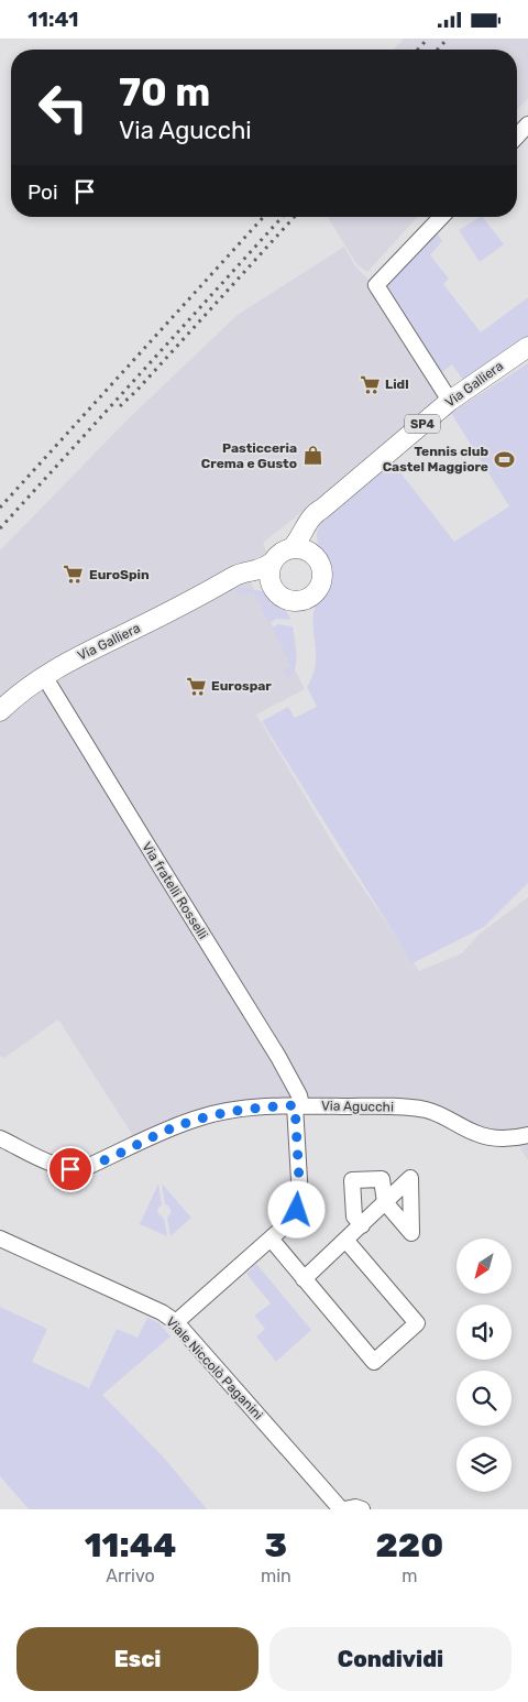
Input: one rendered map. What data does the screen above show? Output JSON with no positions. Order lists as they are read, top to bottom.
{
  "streets": {
    "main road": ["Via Galliera", "SP4"],
    "street": ["Via fratelli Rosselli", "Via Agucchi", "Viale Niccolò Paganini"]
  },
  "crossings": [
    ["Via Galliera", "Via fratelli Rosselli"],
    ["Via fratelli Rosselli", "Via Agucchi"],
    ["Via fratelli Rosselli", "Viale Niccolò Paganini"]
  ],
  "places": {
    "supermarket": ["Lidl", "EuroSpin", "Eurospar"],
    "shop": ["Pasticceria Crema e Gusto"],
    "sports": ["Tennis club Castel Maggiore"]
  },
  "north": "bottom left",
  "page": {
    "status": "11:41",
    "turn": ["70 m", "Via Agucchi"],
    "then": "Poi",
    "eta": [
      "11:44",
      "Arrivo",
      "3",
      "min",
      "220",
      "m"
    ],
    "buttons": ["Esci", "Condividi"]
  }
}
